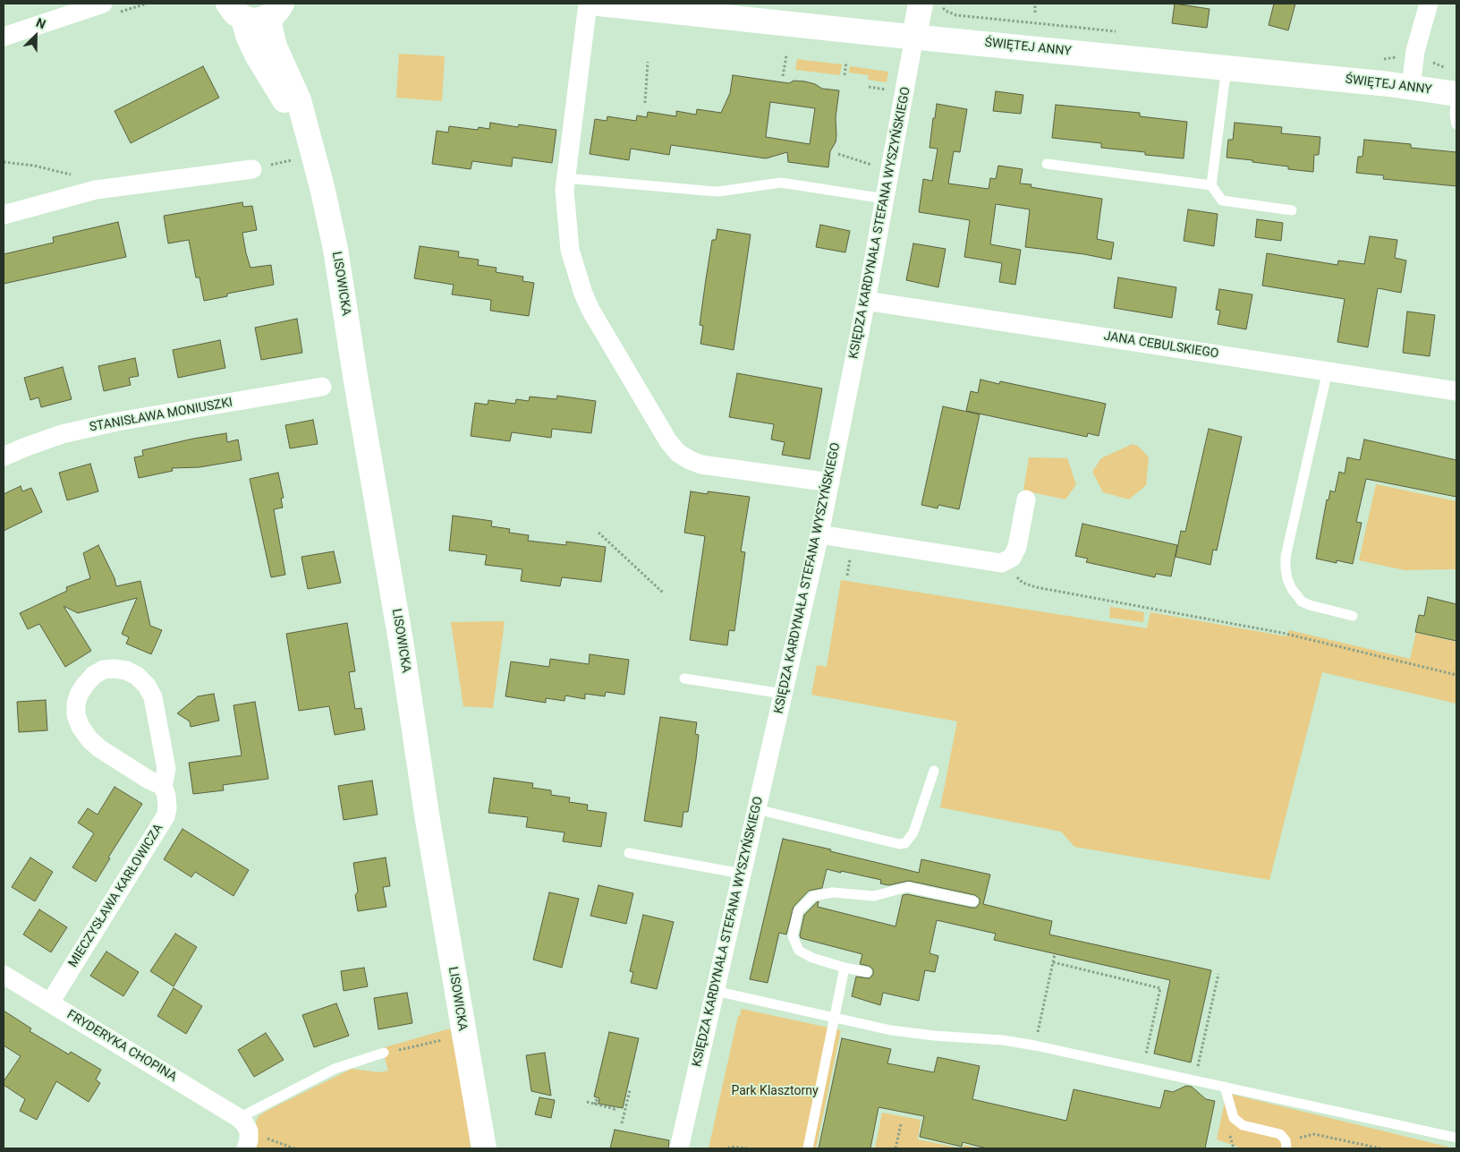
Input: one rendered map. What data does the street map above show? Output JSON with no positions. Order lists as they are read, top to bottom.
{
  "streets": {
    "main road": ["ŚWIĘTEJ ANNY", "KSIĘDZA KARDYNAŁA STEFANA WYSZYŃSKIEGO", "LISOWICKA"],
    "street": [
      "JANA CEBULSKIEGO",
      "STANISŁAWA MONIUSZKI",
      "MIECZYSŁAWA KARŁOWICZA",
      "FRYDERYKA CHOPINA"
    ]
  },
  "crossings": [
    ["ŚWIĘTEJ ANNY", "KSIĘDZA KARDYNAŁA STEFANA WYSZYŃSKIEGO"],
    ["KSIĘDZA KARDYNAŁA STEFANA WYSZYŃSKIEGO", "JANA CEBULSKIEGO"],
    ["MIECZYSŁAWA KARŁOWICZA", "FRYDERYKA CHOPINA"]
  ],
  "parks": ["Park Klasztorny"],
  "north": "top right"
}
